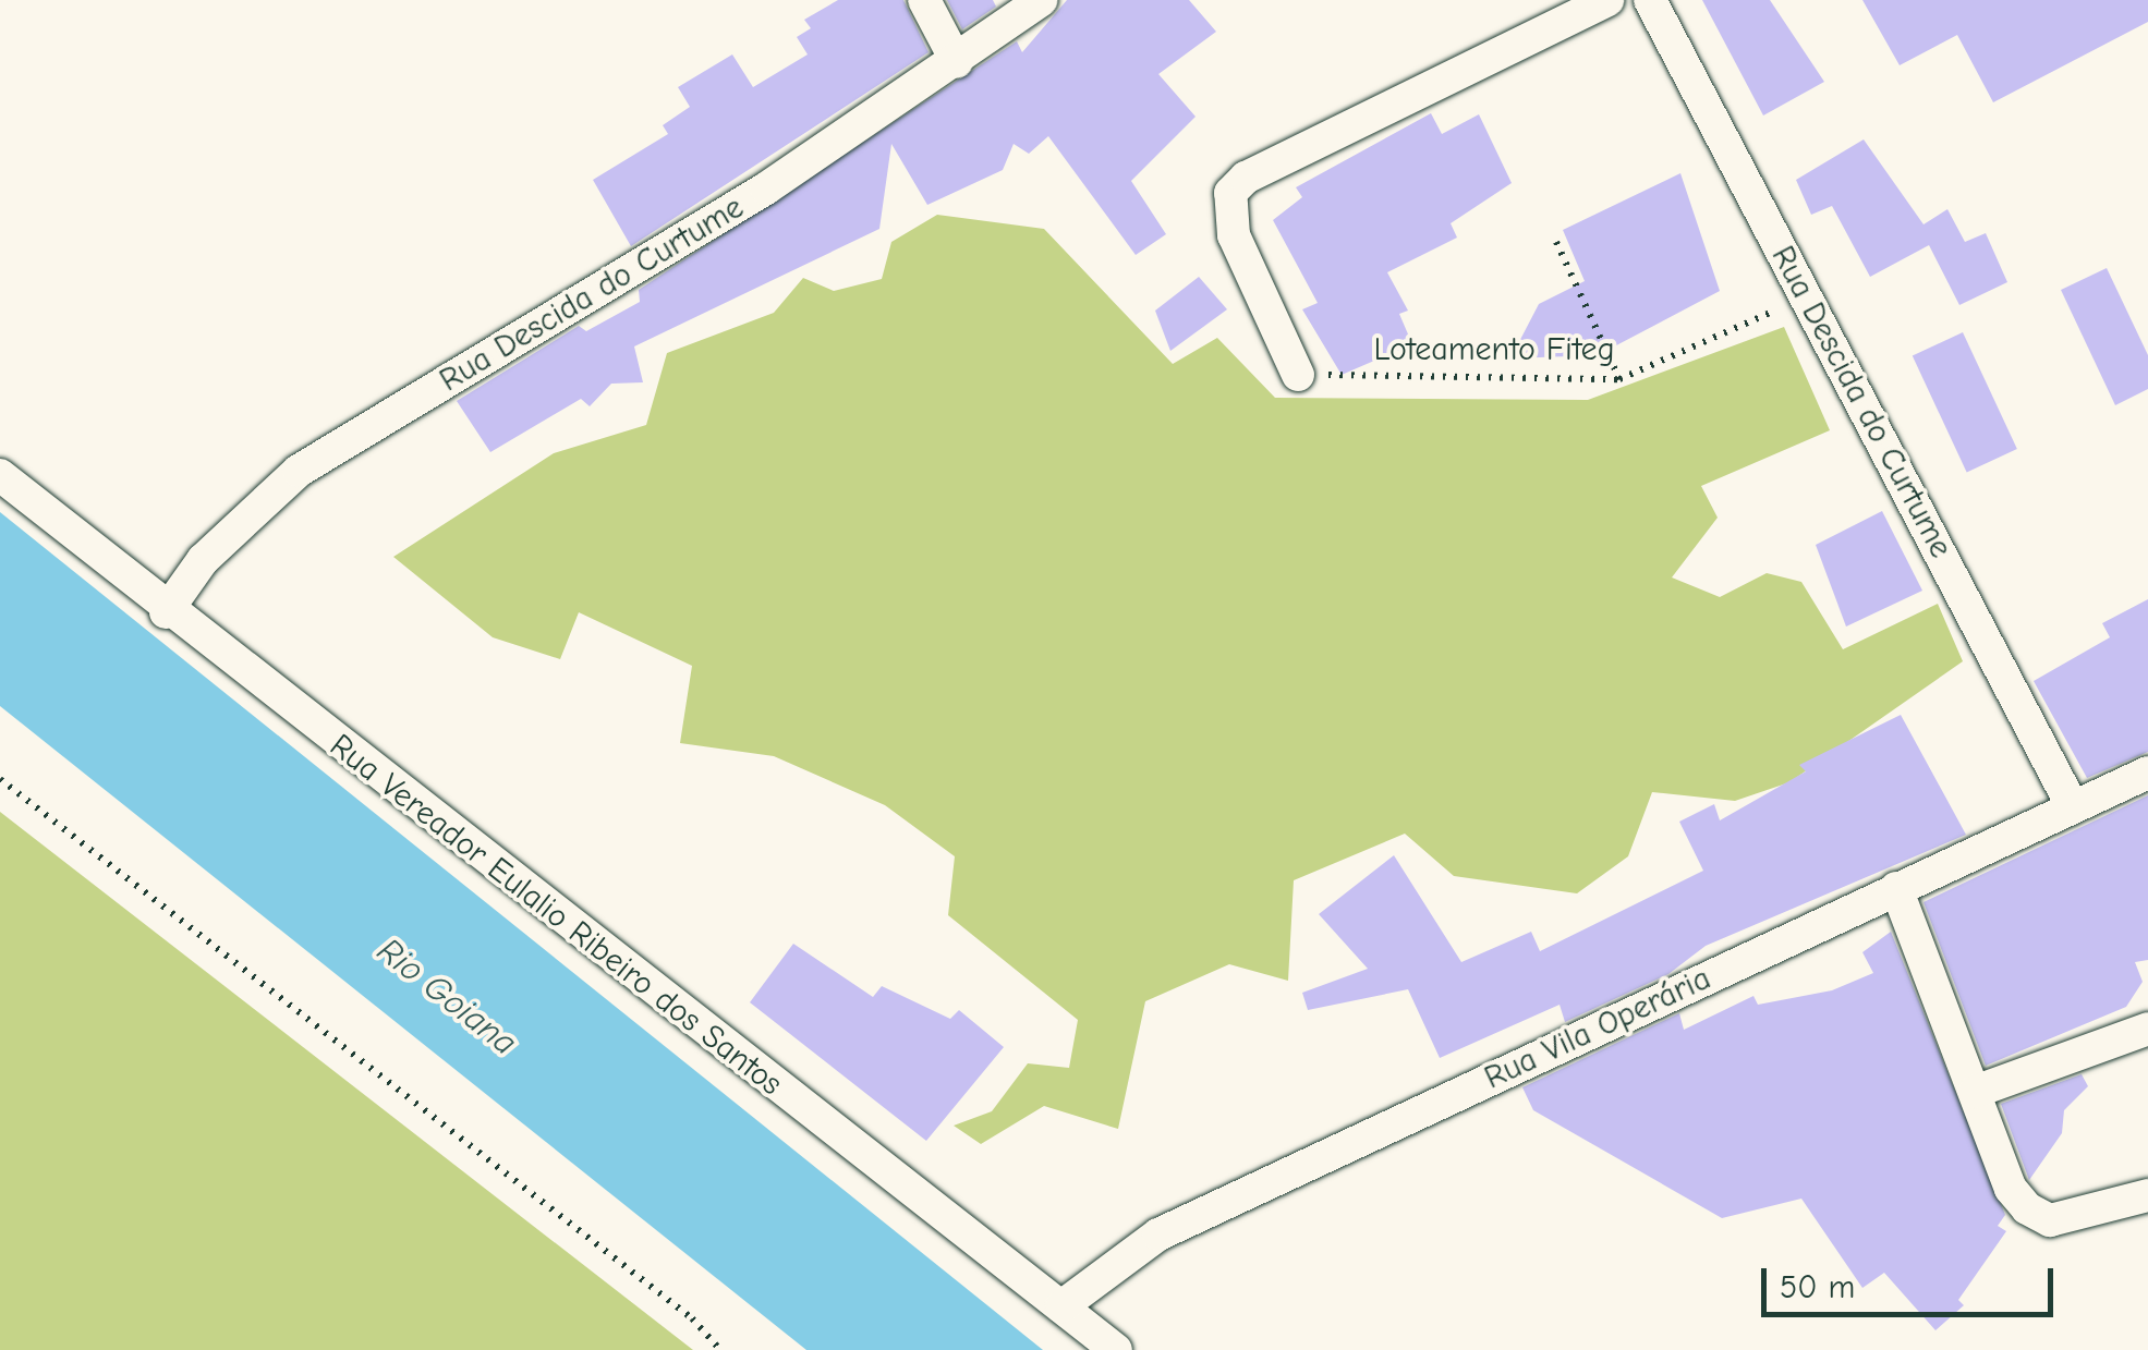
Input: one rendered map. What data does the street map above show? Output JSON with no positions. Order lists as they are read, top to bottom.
{
  "streets": {
    "street": ["Rua Descida do Curtume", "Rua Vereador Eulalio Ribeiro dos Santos", "Rua Vila Operária"],
    "path": ["Loteamento Fiteg"]
  },
  "crossings": [
    ["Rua Descida do Curtume", "Loteamento Fiteg"],
    ["Rua Descida do Curtume", "Rua Vereador Eulalio Ribeiro dos Santos"],
    ["Rua Descida do Curtume", "Rua Vila Operária"],
    ["Rua Vereador Eulalio Ribeiro dos Santos", "Rua Vila Operária"]
  ],
  "water": ["Rio Goiana"],
  "scale_bar": "50 m"
}
